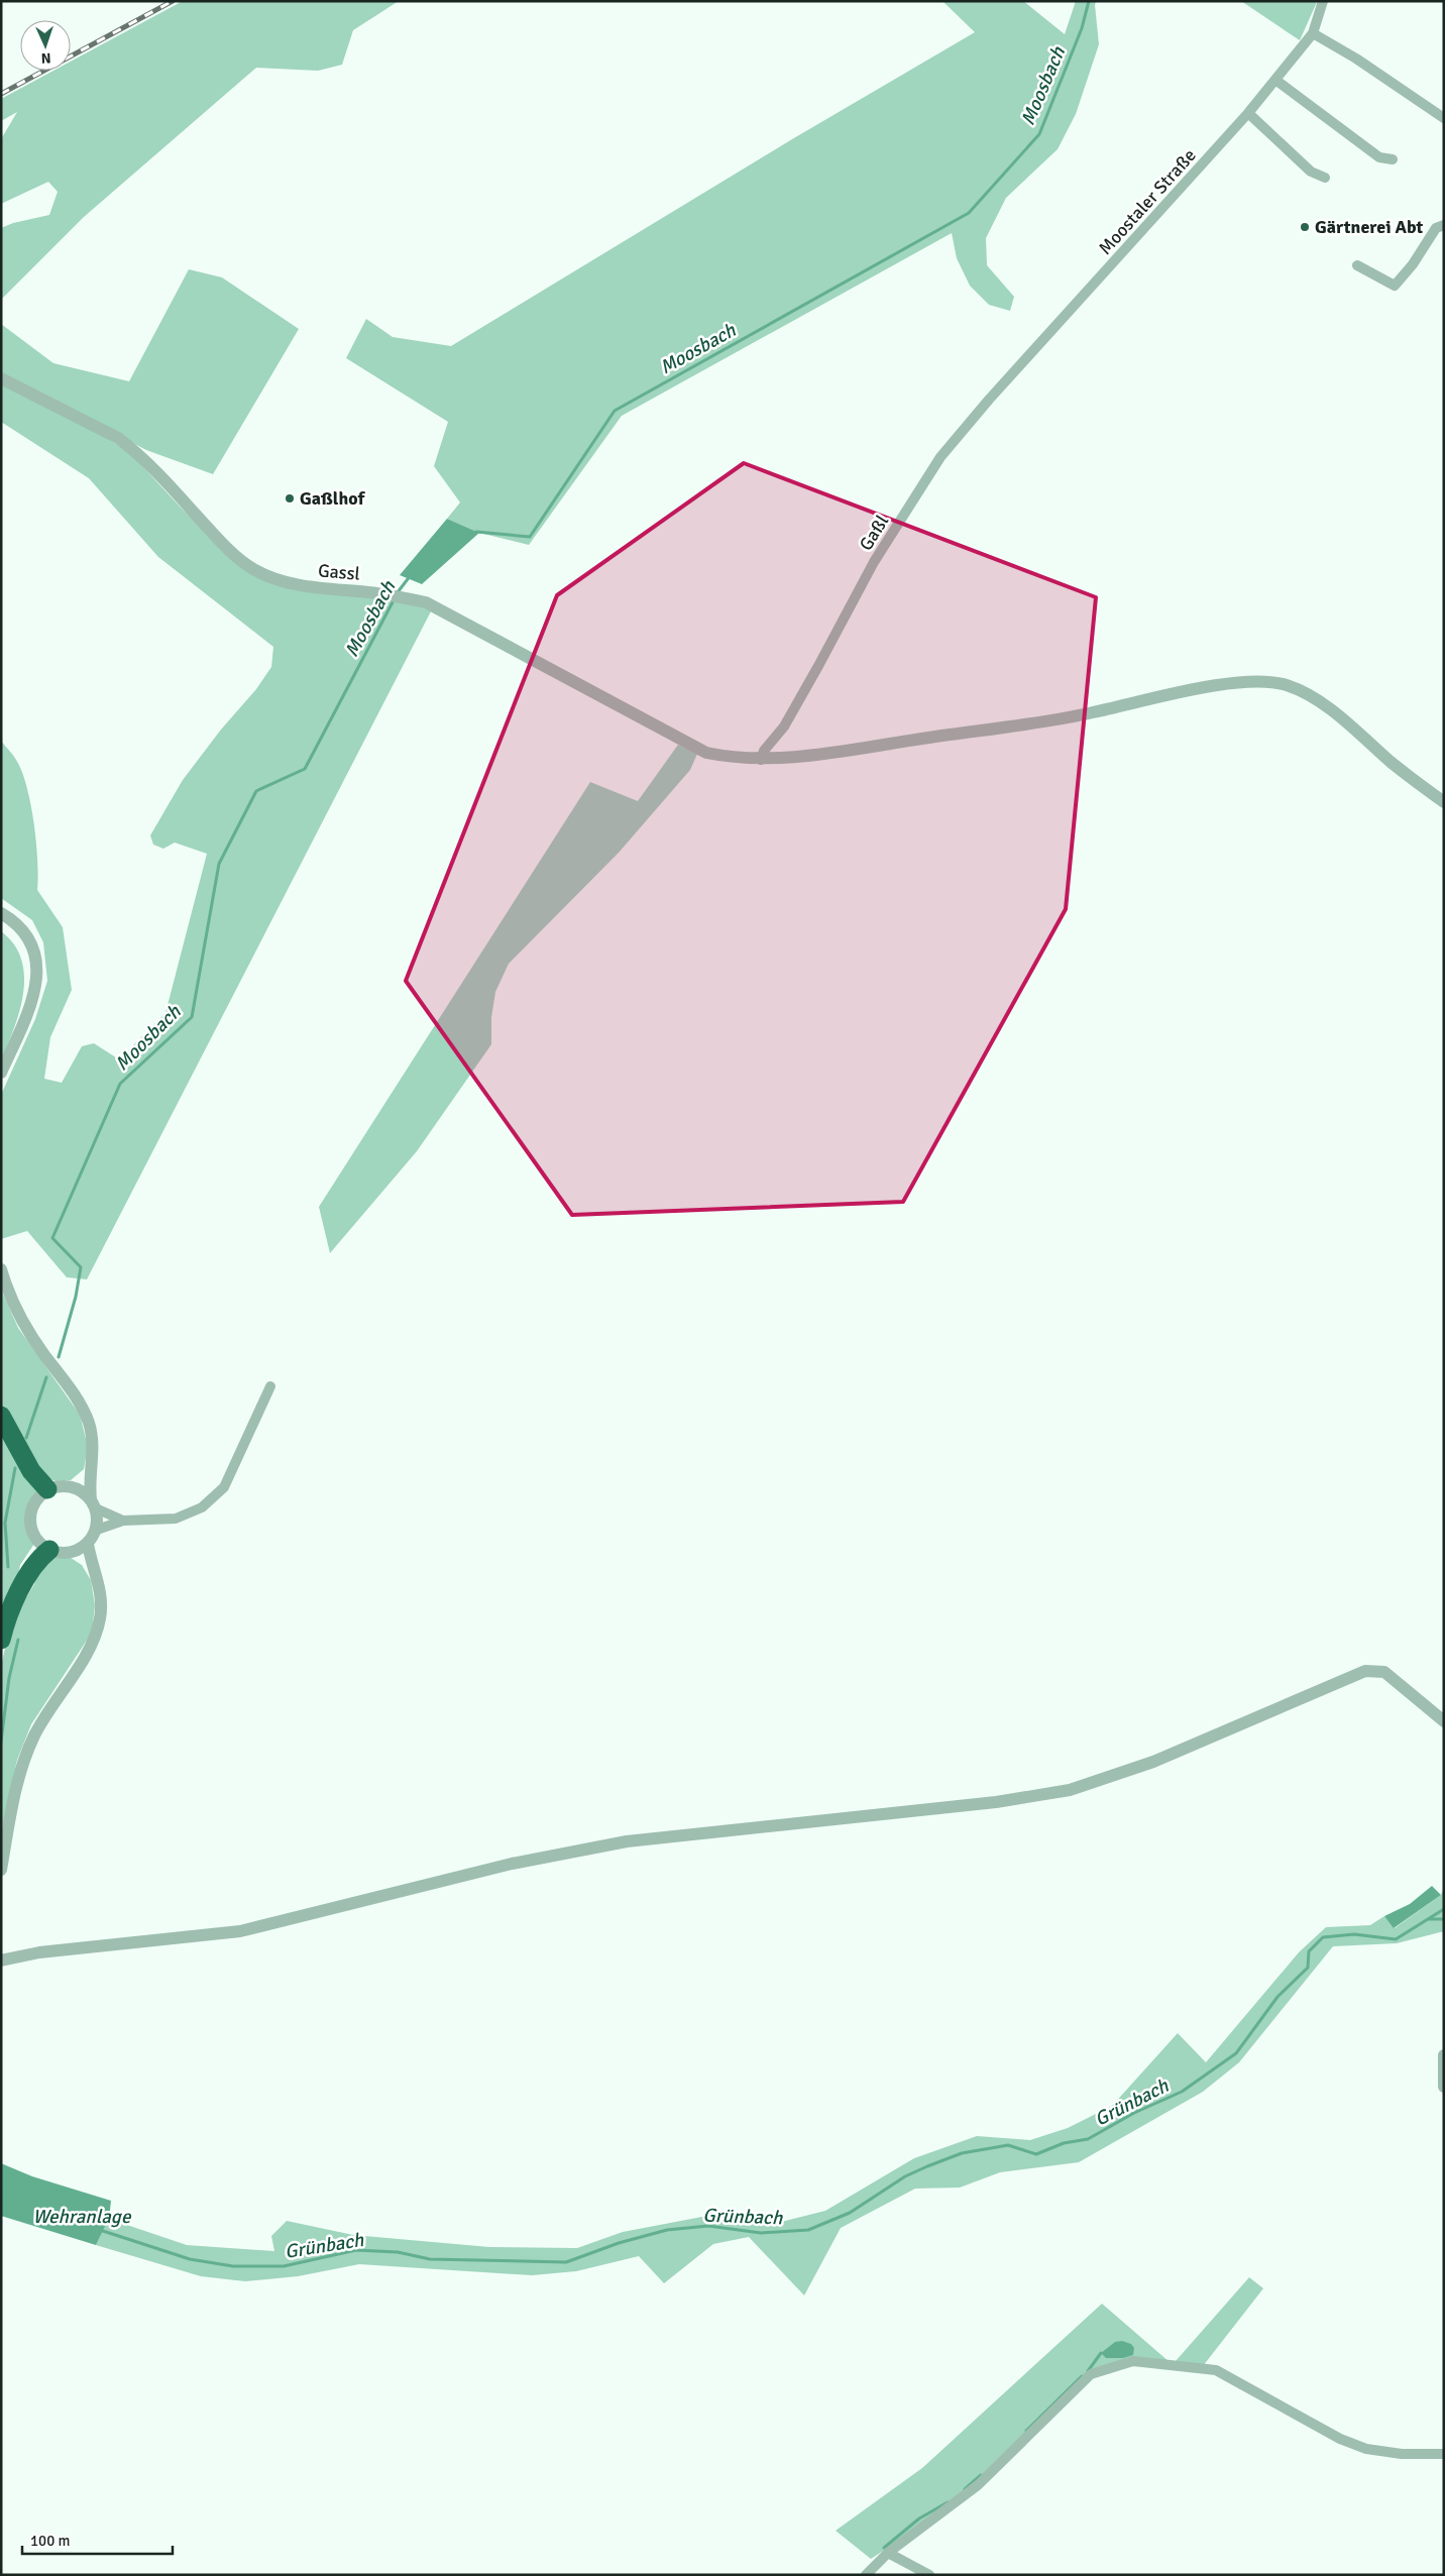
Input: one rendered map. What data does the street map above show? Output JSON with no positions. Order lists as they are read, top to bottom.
{
  "streets": {
    "street": ["Moostaler Straße", "Gaßl", "Gassl"]
  },
  "crossings": [
    ["Moostaler Straße", "Gaßl"],
    ["Gaßl", "Gassl"]
  ],
  "water": ["Moosbach", "Grünbach", "Wehranlage"],
  "places": ["Gärtnerei Abt", "Gaßlhof"],
  "scale_bar": "100 m",
  "north": "bottom"
}
